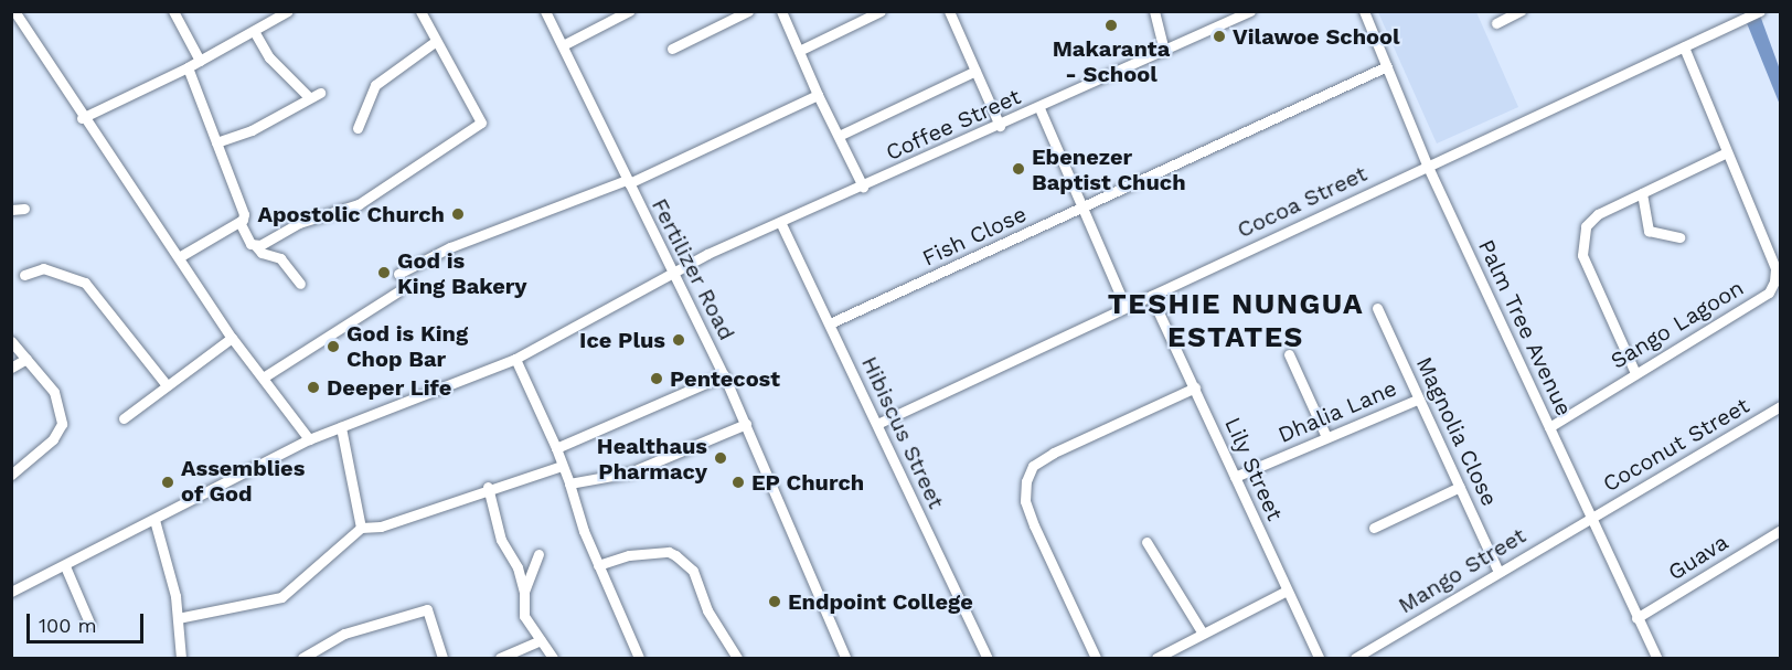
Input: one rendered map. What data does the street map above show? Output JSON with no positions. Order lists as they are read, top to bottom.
{
  "streets": {
    "street": [
      "Coffee Street",
      "Cocoa Street",
      "Fish Close",
      "Fertilizer Road",
      "Sango Lagoon",
      "Palm Tree Avenue",
      "Dhalia Lane",
      "Magnolia Close",
      "Hibiscus Street",
      "Coconut Street",
      "Lily Street",
      "Guava",
      "Mango Street"
    ]
  },
  "crossings": [
    ["Coffee Street", "Fertilizer Road"],
    ["Coffee Street", "Hibiscus Street"],
    ["Cocoa Street", "Sango Lagoon"],
    ["Cocoa Street", "Palm Tree Avenue"],
    ["Cocoa Street", "Hibiscus Street"],
    ["Cocoa Street", "Lily Street"],
    ["Fish Close", "Palm Tree Avenue"],
    ["Fish Close", "Hibiscus Street"],
    ["Sango Lagoon", "Palm Tree Avenue"],
    ["Palm Tree Avenue", "Coconut Street"],
    ["Palm Tree Avenue", "Guava"],
    ["Palm Tree Avenue", "Mango Street"],
    ["Dhalia Lane", "Magnolia Close"],
    ["Dhalia Lane", "Lily Street"],
    ["Magnolia Close", "Mango Street"],
    ["Coconut Street", "Mango Street"]
  ],
  "districts": ["TESHIE NUNGUA ESTATES"],
  "places": [
    "Makaranta - School",
    "Vilawoe School",
    "Ebenezer Baptist Chuch",
    "Apostolic Church",
    "God is King Bakery",
    "Ice Plus",
    "God is King Chop Bar",
    "Pentecost",
    "Deeper Life",
    "Healthaus Pharmacy",
    "Assemblies of God",
    "EP Church",
    "Endpoint College"
  ],
  "scale_bar": "100 m"
}
